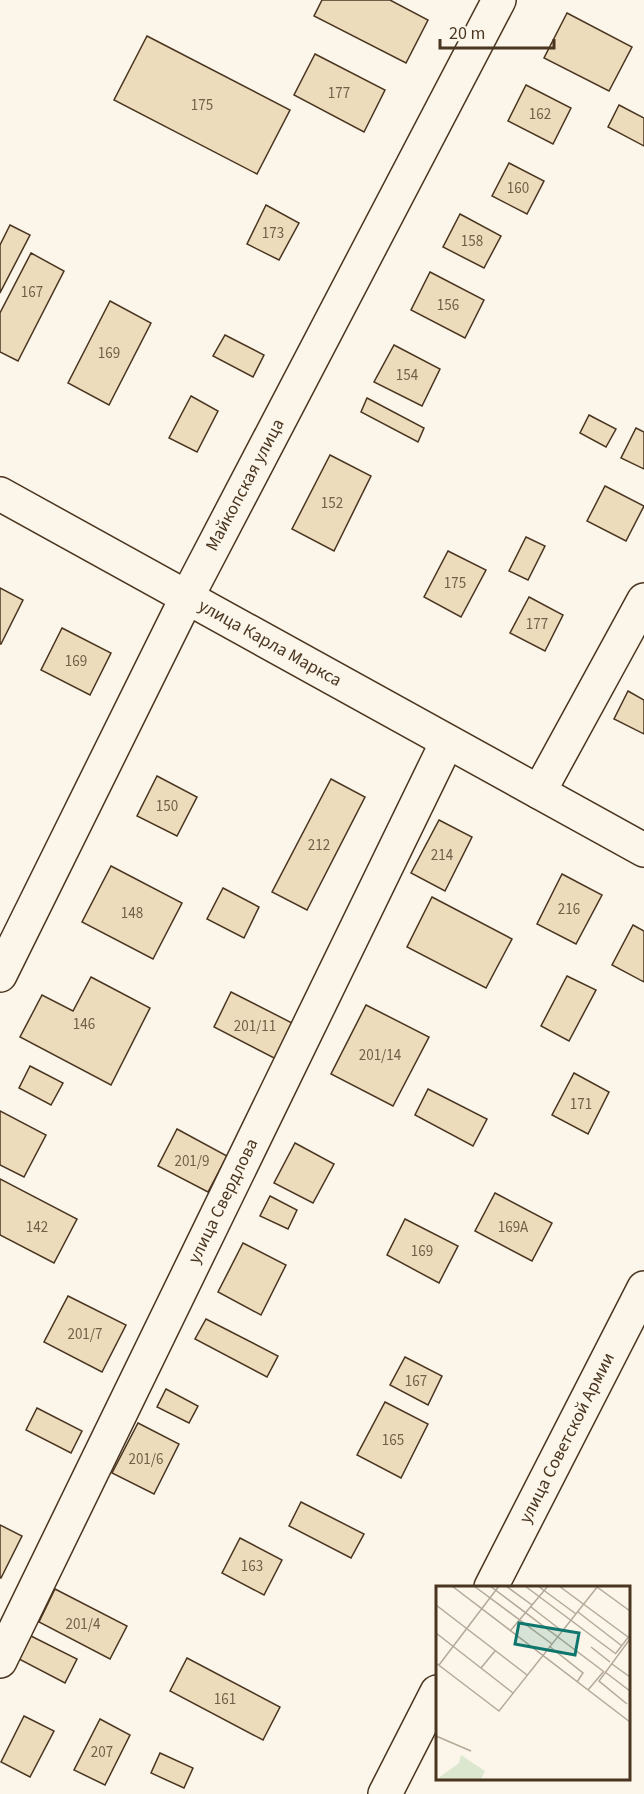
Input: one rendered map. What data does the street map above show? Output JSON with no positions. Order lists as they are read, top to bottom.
{
  "streets": {
    "street": [
      "Майкопская улица",
      "улица Карла Маркса",
      "улица Свердлова",
      "улица Советской Армии"
    ]
  },
  "crossings": [
    ["Майкопская улица", "улица Карла Маркса"],
    ["улица Карла Маркса", "улица Свердлова"]
  ],
  "house_numbers": [
    "177",
    "175",
    "162",
    "160",
    "173",
    "158",
    "167",
    "156",
    "169",
    "154",
    "152",
    "175",
    "177",
    "169",
    "150",
    "212",
    "214",
    "216",
    "148",
    "146",
    "201/11",
    "201/14",
    "171",
    "201/9",
    "142",
    "169А",
    "169",
    "201/7",
    "167",
    "165",
    "201/6",
    "163",
    "201/4",
    "161",
    "207"
  ],
  "scale_bar": "20 m"
}
